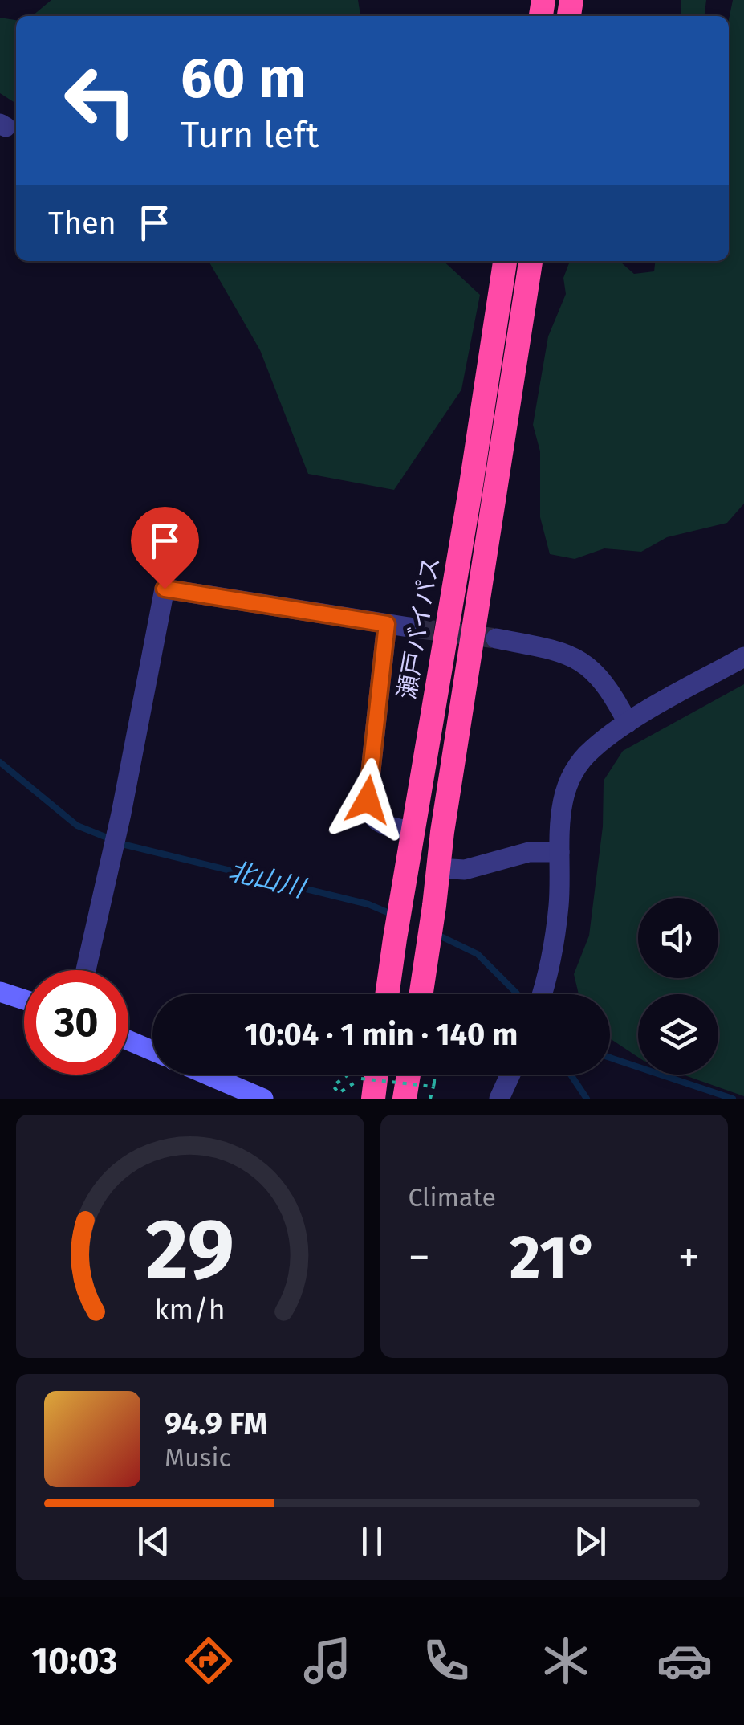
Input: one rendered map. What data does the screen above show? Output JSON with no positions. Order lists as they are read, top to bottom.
{
  "streets": {
    "highway": ["瀬戸バイパス"]
  },
  "water": ["北山川"],
  "page": {
    "turn": ["60 m", "Turn left"],
    "then": "Then",
    "limit": "30",
    "trip": "10:04 · 1 min · 140 m",
    "tile": "Climate",
    "heat": ["−", "21°", "+"],
    "song": ["94.9 FM", "Music"],
    "tabs": "10:03",
    "gauge": ["29", "km/h"]
  }
}
